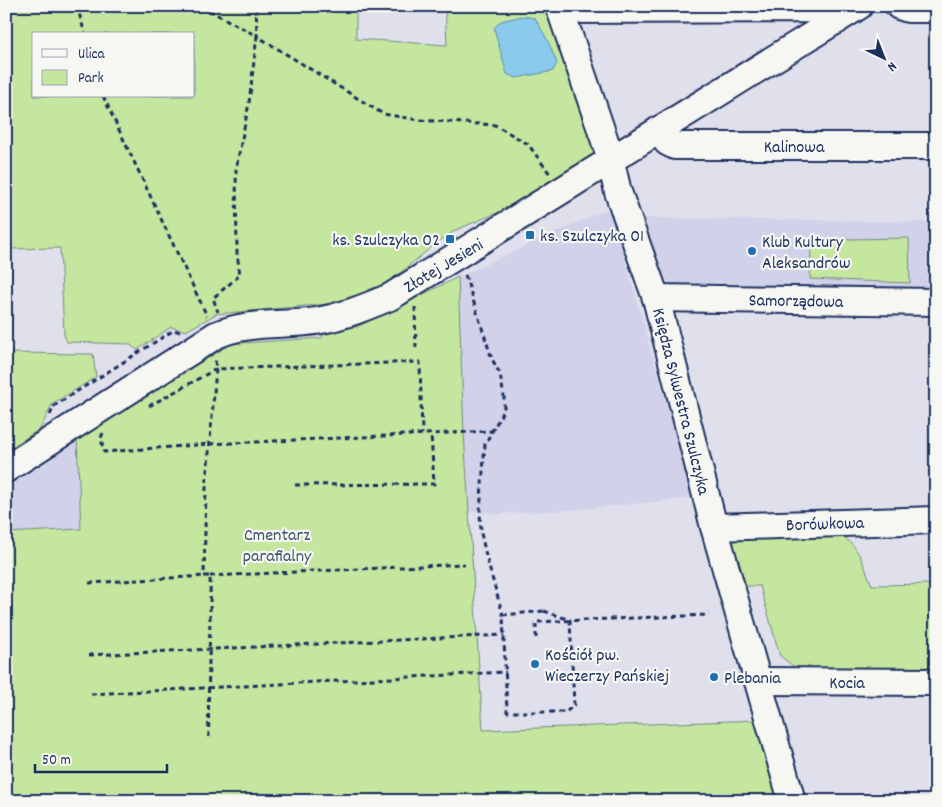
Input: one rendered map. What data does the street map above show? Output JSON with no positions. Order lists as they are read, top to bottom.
{
  "streets": {
    "street": [
      "Kalinowa",
      "Złotej Jesieni",
      "Samorządowa",
      "Księdza Sylwestra Szulczyka",
      "Borówkowa",
      "Kocia"
    ]
  },
  "crossings": [
    ["Kalinowa", "Złotej Jesieni"],
    ["Złotej Jesieni", "Księdza Sylwestra Szulczyka"],
    ["Samorządowa", "Księdza Sylwestra Szulczyka"],
    ["Księdza Sylwestra Szulczyka", "Borówkowa"],
    ["Księdza Sylwestra Szulczyka", "Kocia"]
  ],
  "parks": ["Cmentarz parafialny"],
  "places": {
    "transit": ["ks. Szulczyka 01", "ks. Szulczyka 02"],
    "other": ["Klub Kultury Aleksandrów", "Kościół pw. Wieczerzy Pańskiej", "Plebania"]
  },
  "legend": ["Ulica", "Park"],
  "scale_bar": "50 m",
  "north": "bottom right"
}
